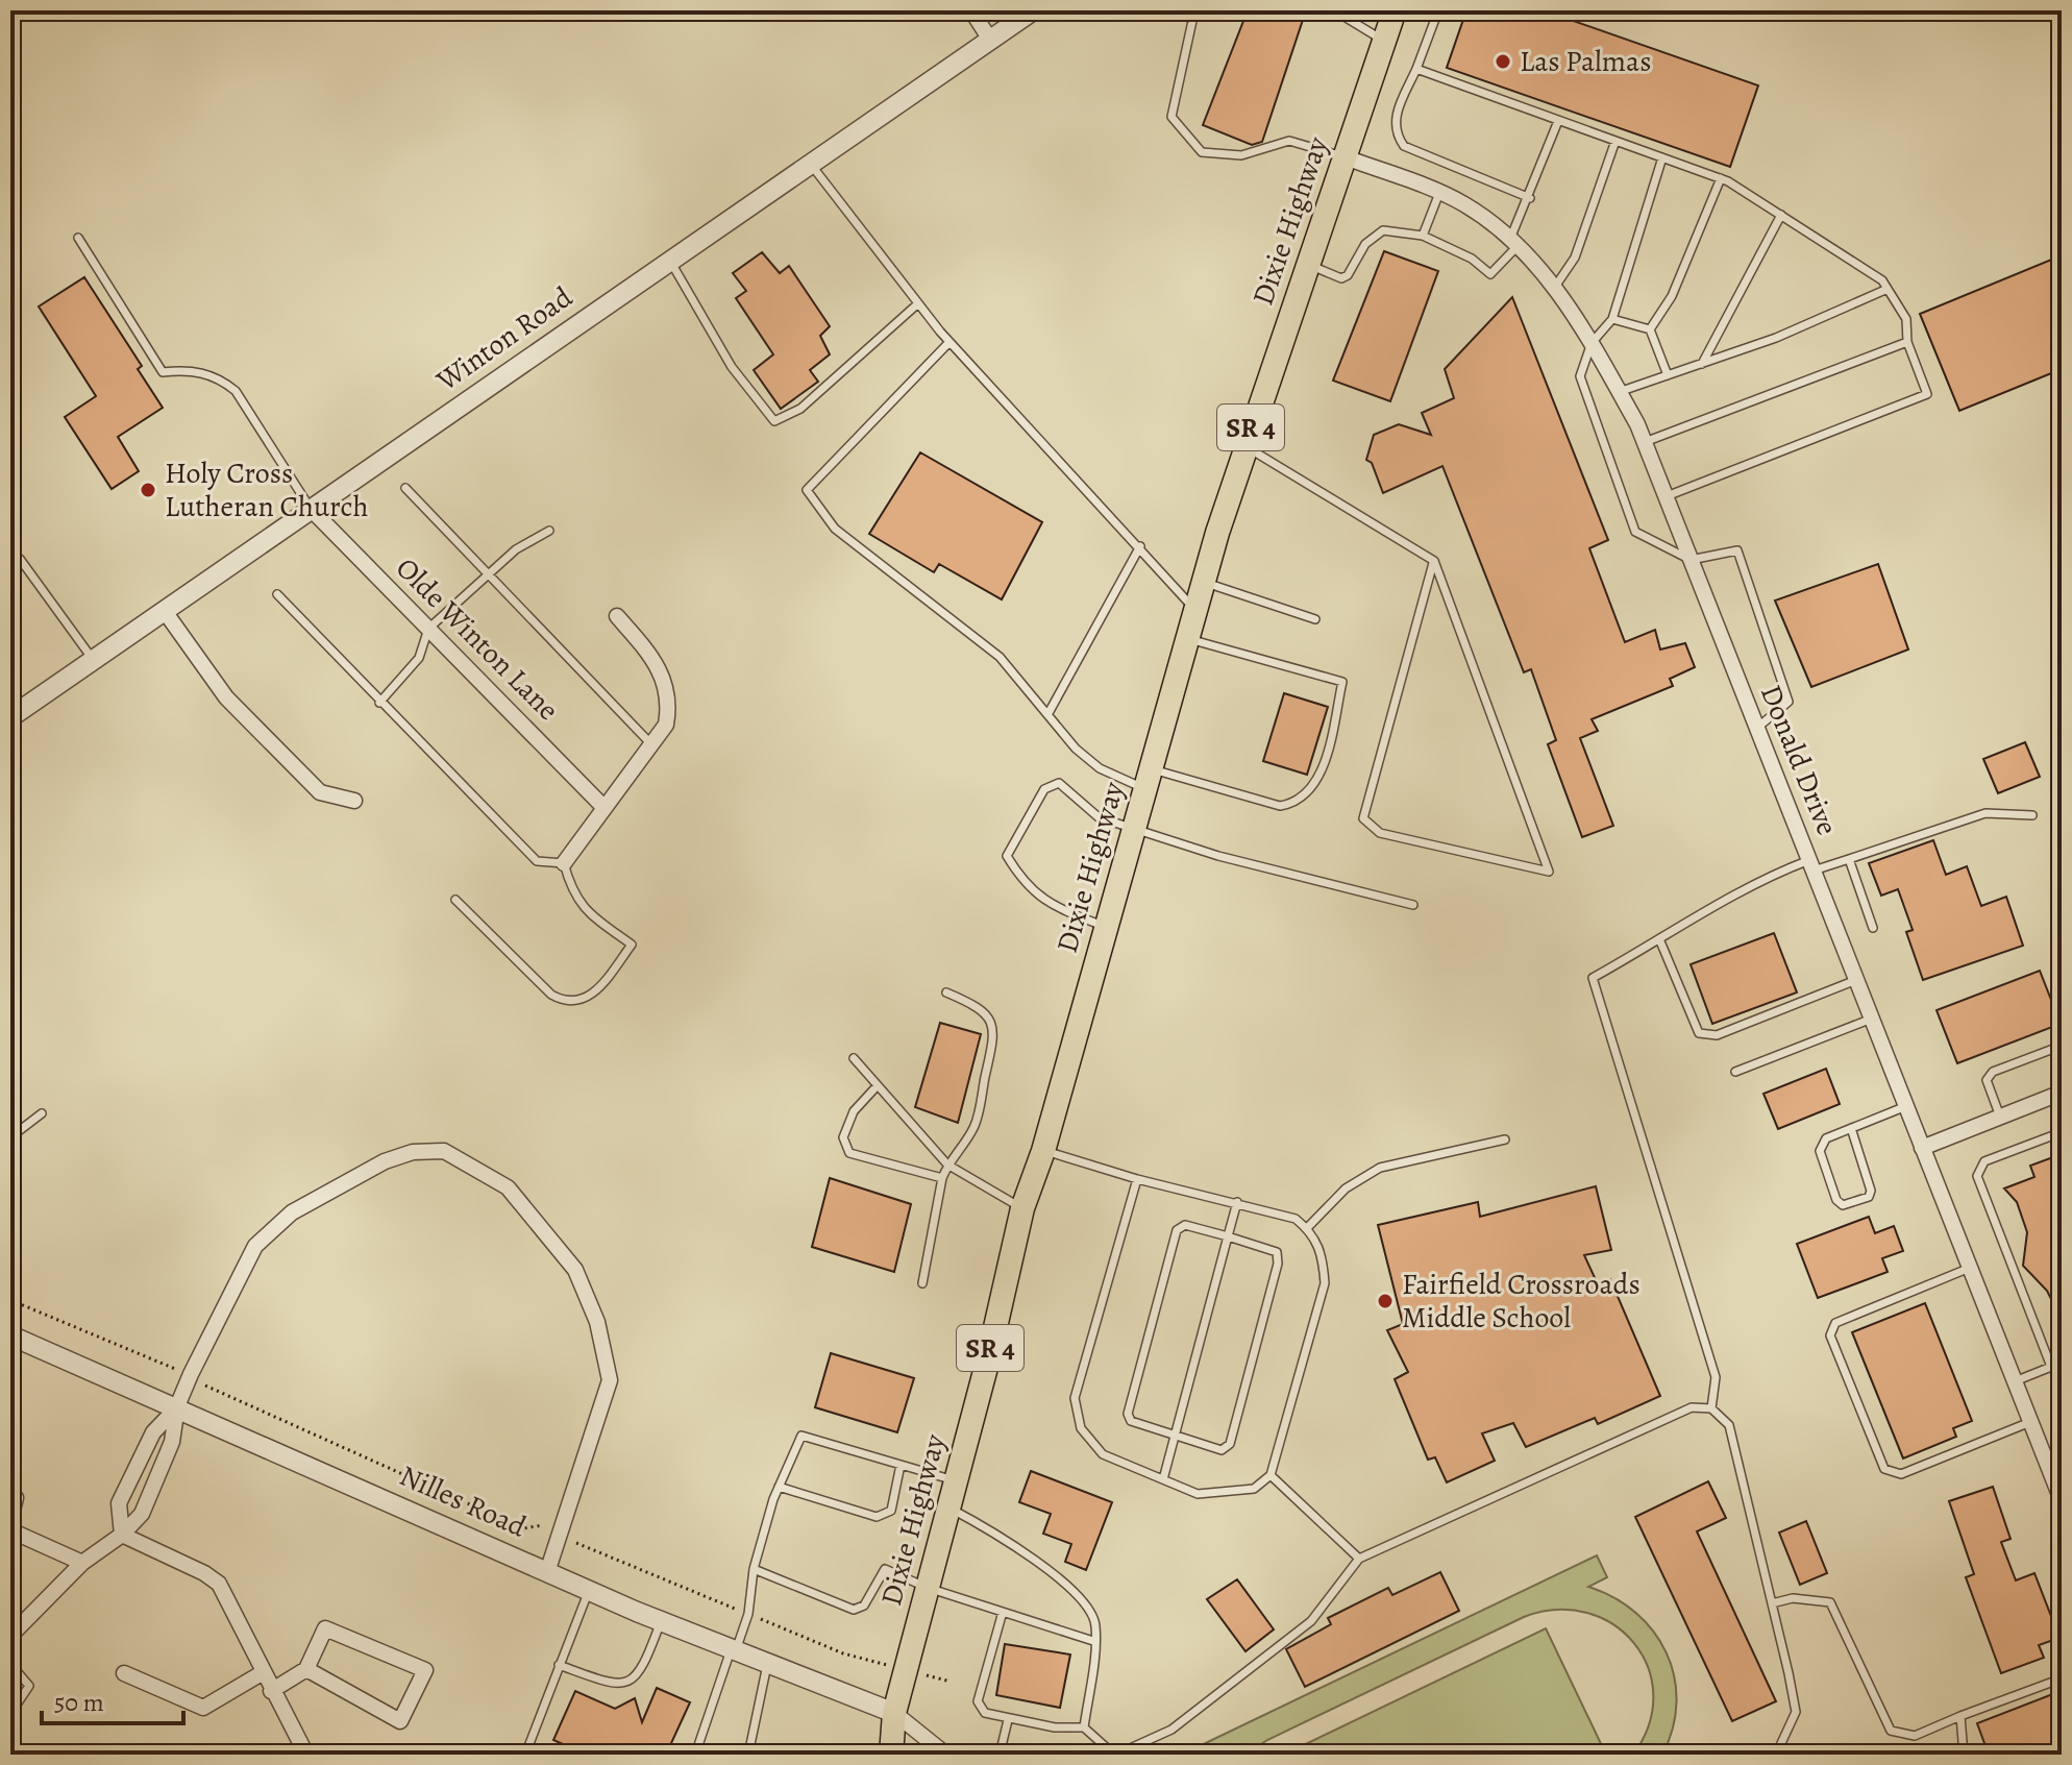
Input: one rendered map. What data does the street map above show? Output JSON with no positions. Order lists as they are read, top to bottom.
{
  "streets": {
    "main road": ["Dixie Highway", "SR 4"],
    "street": [
      "Winton Road",
      "Olde Winton Lane",
      "Donald Drive",
      "Nilles Road"
    ]
  },
  "crossings": [
    ["Dixie Highway", "Donald Drive"],
    ["Dixie Highway", "Nilles Road"],
    ["Winton Road", "Olde Winton Lane"]
  ],
  "places": ["Las Palmas", "Holy Cross Lutheran Church", "Fairfield Crossroads Middle School"],
  "scale_bar": "50 m"
}
